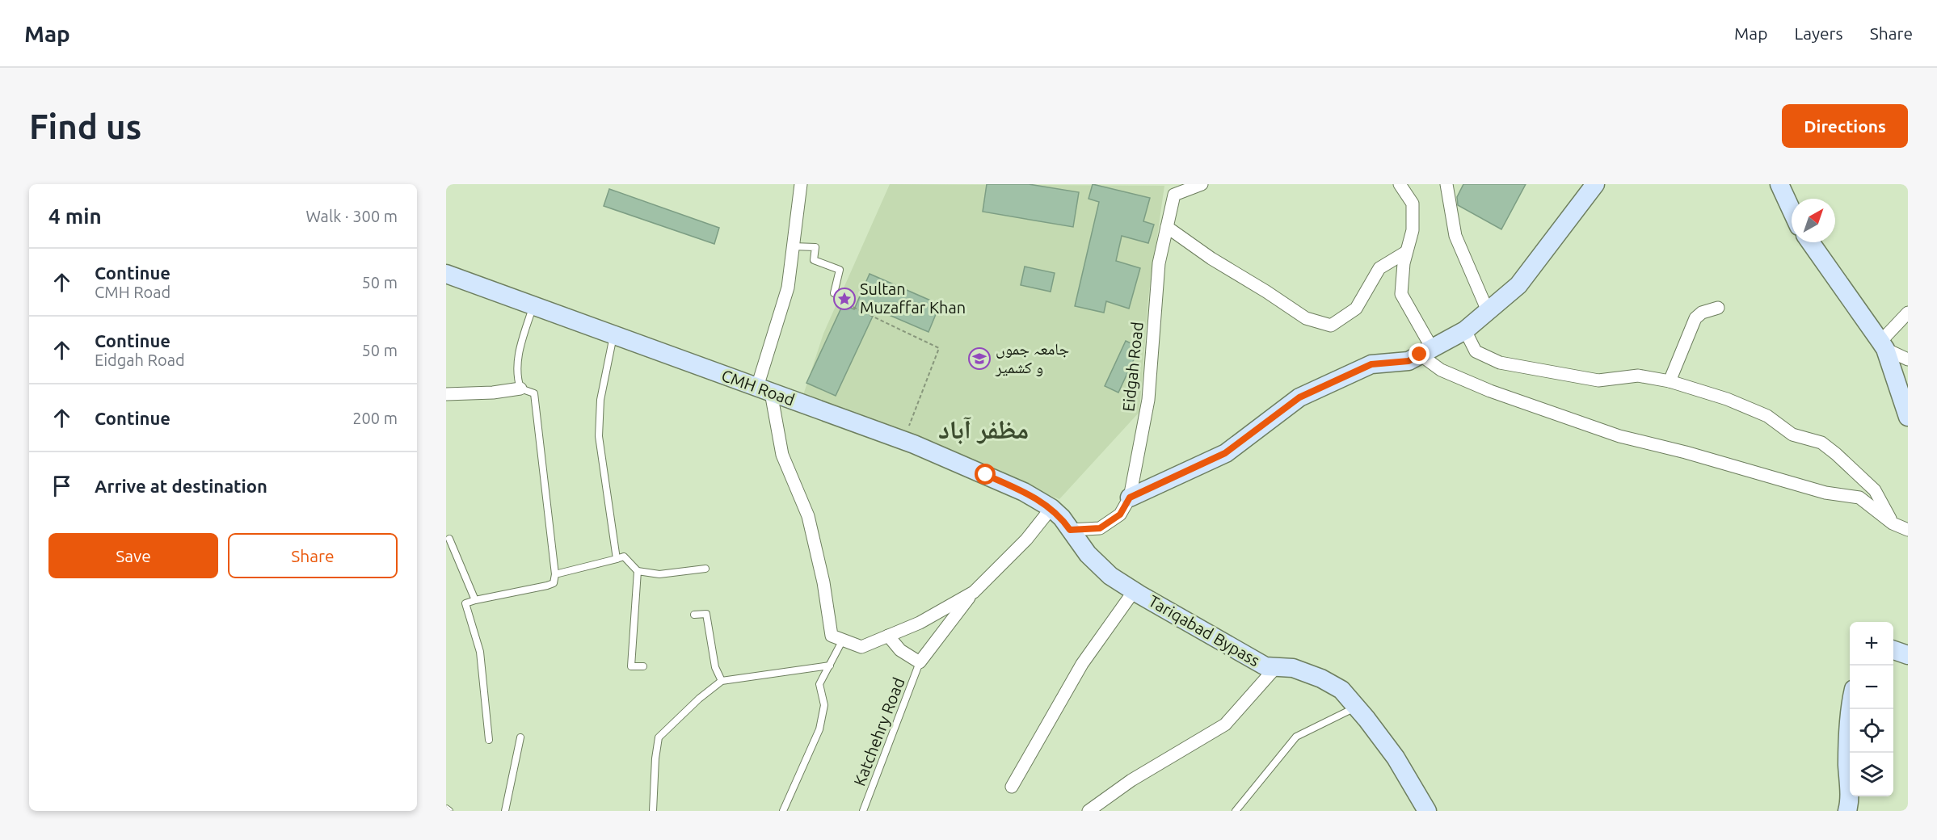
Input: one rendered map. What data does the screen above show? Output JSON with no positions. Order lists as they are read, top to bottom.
{
  "streets": {
    "street": ["Eidgah Road", "CMH Road", "Tariqabad Bypass"],
    "lane": ["Katchehry Road"]
  },
  "crossings": [
    ["Eidgah Road", "CMH Road"],
    ["Eidgah Road", "Tariqabad Bypass"],
    ["CMH Road", "Tariqabad Bypass"]
  ],
  "districts": ["مظفر آباد"],
  "places": {
    "place": ["Sultan Muzaffar Khan"],
    "school or university": ["جامعہ جموں و کشمیر"]
  },
  "north": "top right",
  "page": {
    "header": "Map",
    "nav": ["Map", "Layers", "Share"],
    "buttons": [
      "Directions",
      ["Save", "Share"]
    ],
    "title": "Find us",
    "heading": ["4 min", "Walk · 300 m"],
    "list": [
      ["Continue", "CMH Road", "50 m"],
      ["Continue", "Eidgah Road", "50 m"],
      ["Continue", "200 m"],
      "Arrive at destination"
    ],
    "map_buttons": ["+", "−"]
  }
}
